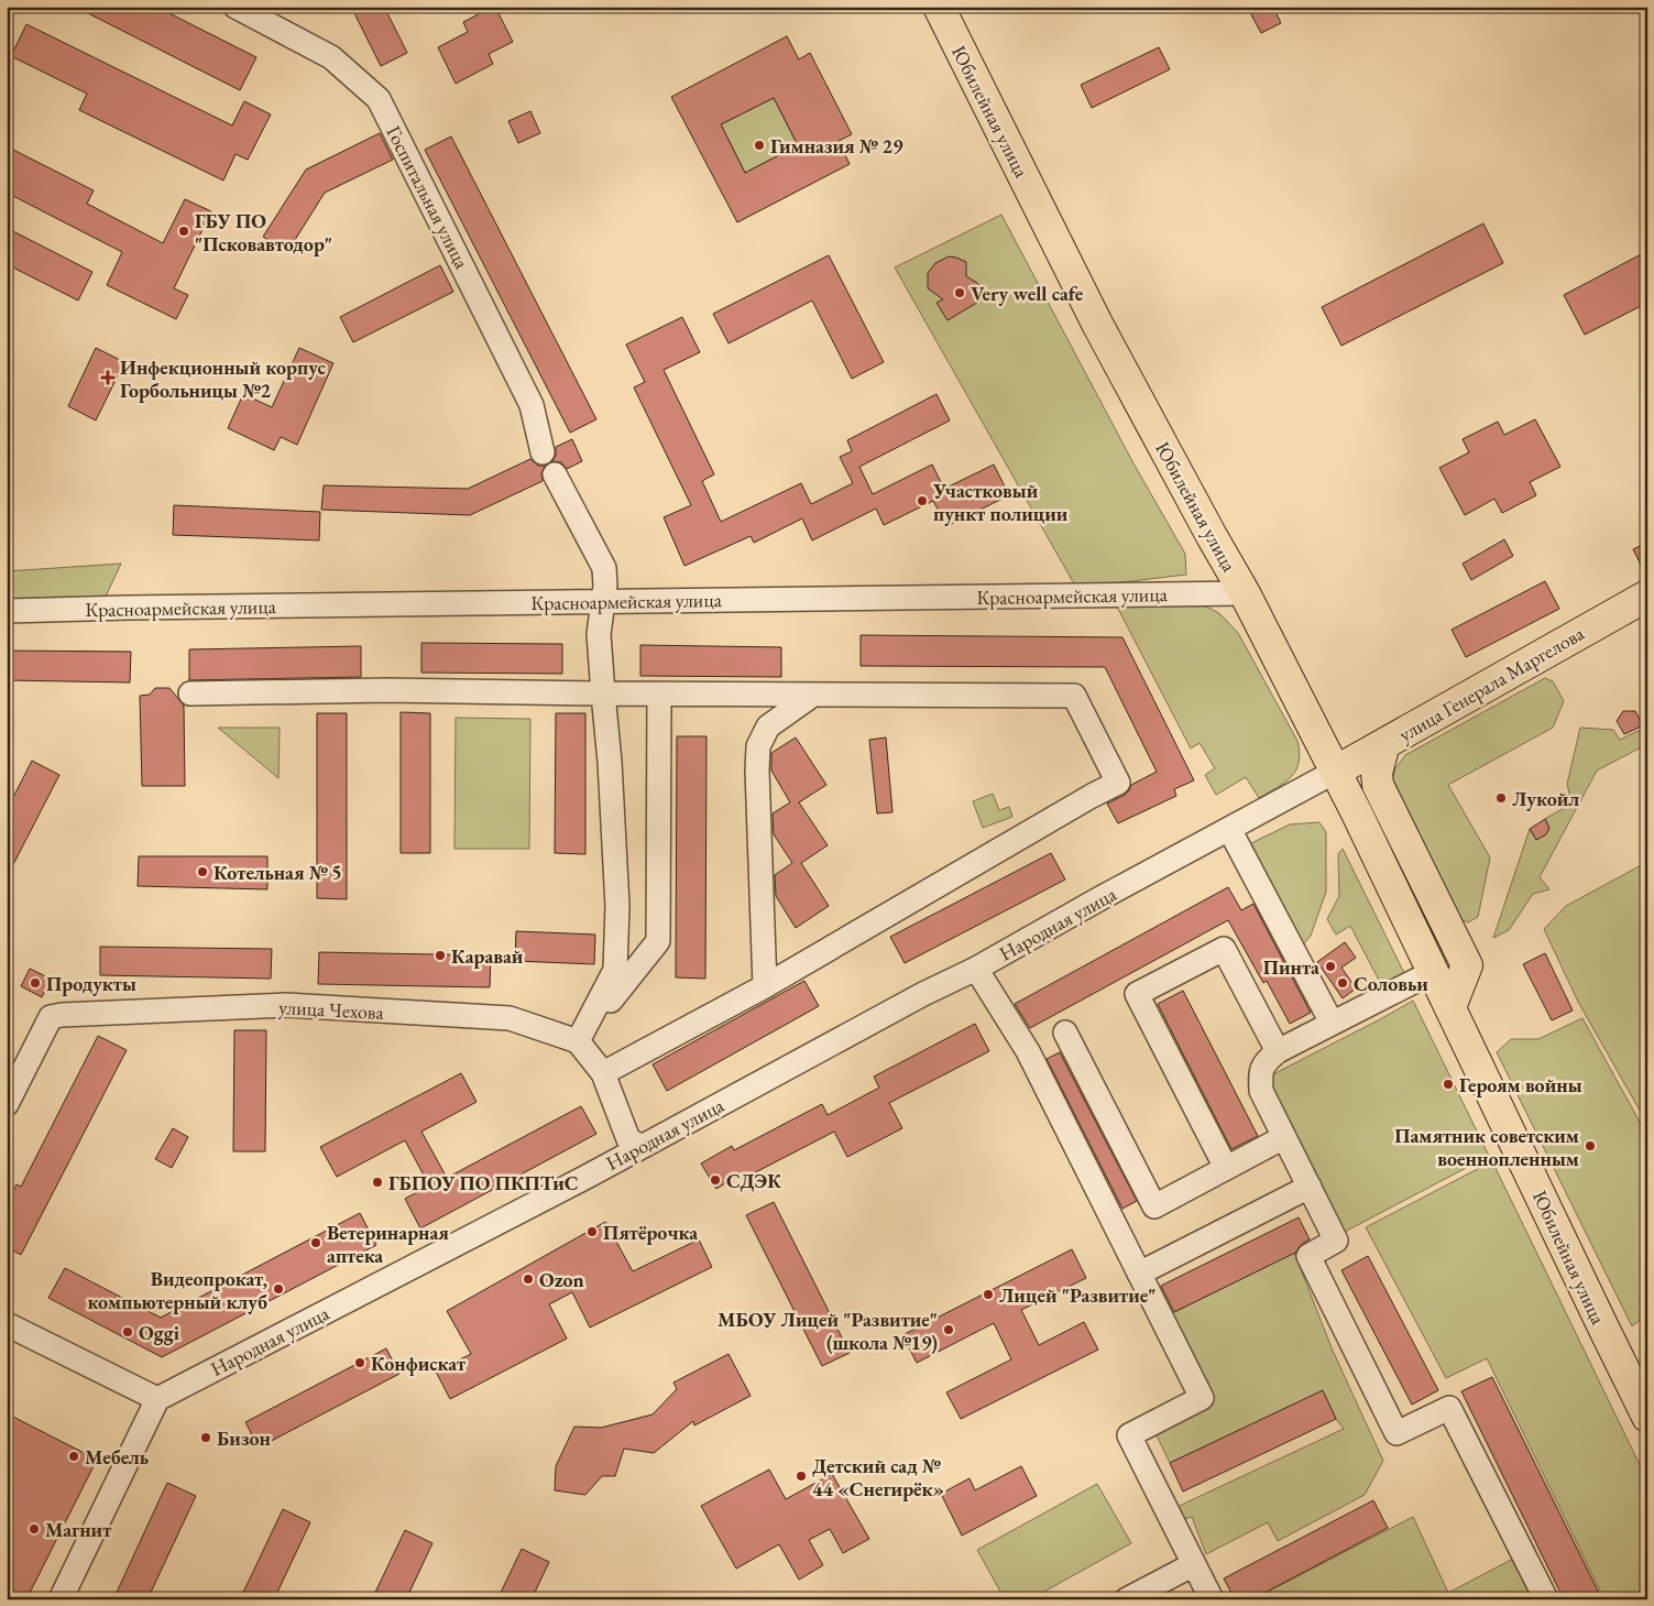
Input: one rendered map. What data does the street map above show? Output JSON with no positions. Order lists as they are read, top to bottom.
{
  "streets": {
    "main road": ["Юбилейная улица", "улица Генерала Маргелова"],
    "street": [
      "Госпитальная улица",
      "Красноармейская улица",
      "Народная улица",
      "улица Чехова"
    ]
  },
  "crossings": [
    ["Юбилейная улица", "Красноармейская улица"],
    ["Юбилейная улица", "улица Генерала Маргелова"],
    ["Юбилейная улица", "Народная улица"],
    ["улица Генерала Маргелова", "Народная улица"]
  ],
  "places": {
    "other": [
      "Гимназия № 29",
      "ГБУ ПО \"Псковавтодор\"",
      "Very well cafe",
      "Участковый пункт полиции",
      "Лукойл",
      "Котельная № 5",
      "Каравай",
      "Пинта",
      "Продукты",
      "Соловьи",
      "Героям войны",
      "Памятник советским военнопленным",
      "СДЭК",
      "ГБПОУ ПО ПКПТиС",
      "Пятёрочка",
      "Ветеринарная аптека",
      "Ozon",
      "Видеопрокат, компьютерный клуб",
      "Лицей \"Развитие\"",
      "МБОУ Лицей \"Развитие\" (школа №19)",
      "Oggi",
      "Конфискат",
      "Бизон",
      "Мебель",
      "Детский сад № 44 «Снегирёк»",
      "Магнит"
    ],
    "health": ["Инфекционный корпус Горбольницы №2"]
  }
}
